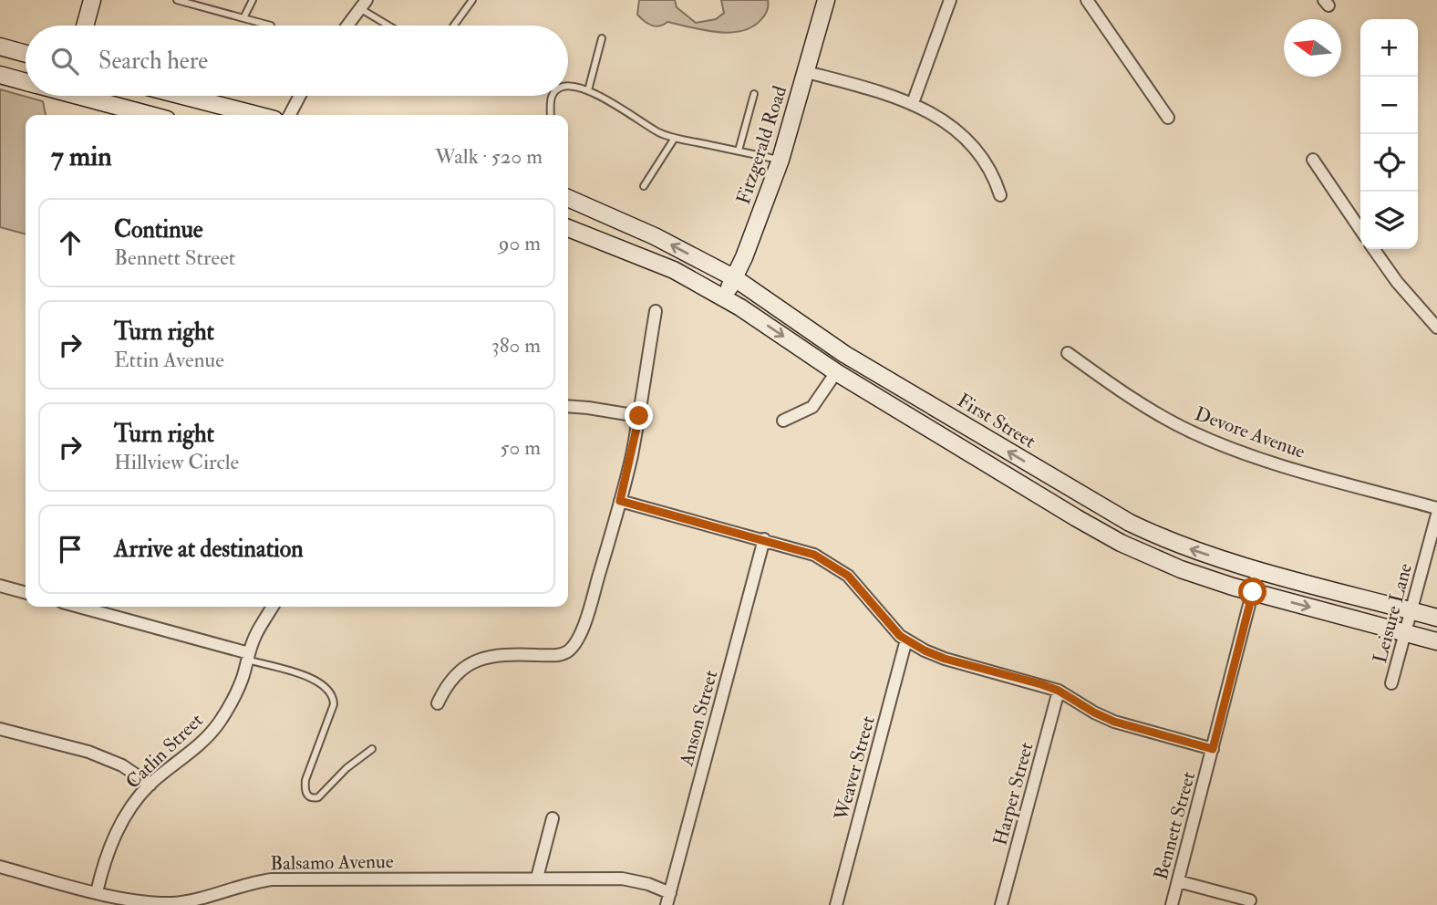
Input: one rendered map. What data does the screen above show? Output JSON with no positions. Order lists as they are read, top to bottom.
{
  "streets": {
    "main road": ["Fitzgerald Road", "First Street"],
    "street": [
      "Devore Avenue",
      "Leisure Lane",
      "Anson Street",
      "Catlin Street",
      "Weaver Street",
      "Harper Street",
      "Bennett Street",
      "Balsamo Avenue"
    ]
  },
  "crossings": [
    ["Fitzgerald Road", "First Street"],
    ["First Street", "Leisure Lane"],
    ["First Street", "Bennett Street"],
    ["Anson Street", "Balsamo Avenue"],
    ["Catlin Street", "Balsamo Avenue"]
  ],
  "north": "left",
  "page": {
    "map_buttons": ["+", "−"],
    "search": "Search here",
    "heading": ["7 min", "Walk · 520 m"],
    "list": [
      ["Continue", "Bennett Street", "90 m"],
      ["Turn right", "Ettin Avenue", "380 m"],
      ["Turn right", "Hillview Circle", "50 m"],
      "Arrive at destination"
    ]
  }
}
